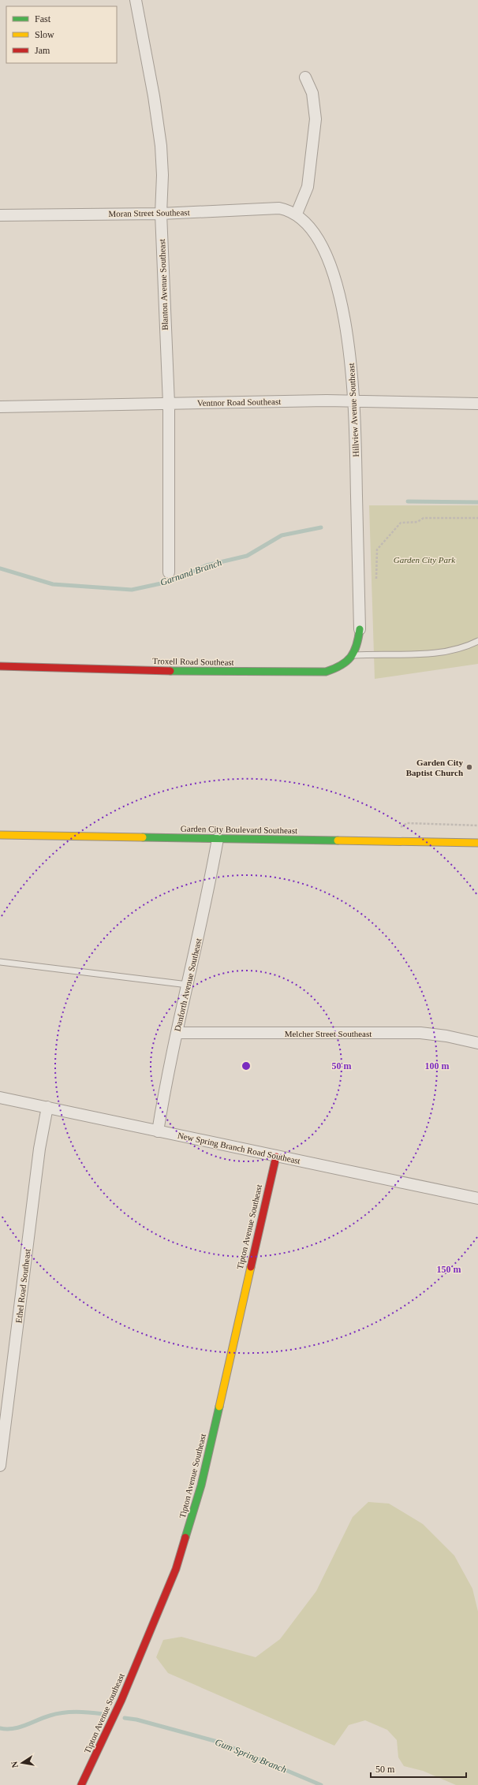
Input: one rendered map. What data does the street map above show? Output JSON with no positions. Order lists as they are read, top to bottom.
{
  "streets": {
    "street": [
      "Moran Street Southeast",
      "Blanton Avenue Southeast",
      "Ventnor Road Southeast",
      "Hillview Avenue Southeast",
      "Troxell Road Southeast",
      "Garden City Boulevard Southeast",
      "Danforth Avenue Southeast",
      "Melcher Street Southeast",
      "New Spring Branch Road Southeast",
      "Tipton Avenue Southeast",
      "Ethel Road Southeast"
    ]
  },
  "crossings": [
    ["Moran Street Southeast", "Blanton Avenue Southeast"],
    ["Moran Street Southeast", "Hillview Avenue Southeast"],
    ["Blanton Avenue Southeast", "Ventnor Road Southeast"],
    ["Ventnor Road Southeast", "Hillview Avenue Southeast"],
    ["Hillview Avenue Southeast", "Troxell Road Southeast"],
    ["Garden City Boulevard Southeast", "Danforth Avenue Southeast"],
    ["Danforth Avenue Southeast", "Melcher Street Southeast"],
    ["Danforth Avenue Southeast", "New Spring Branch Road Southeast"],
    ["New Spring Branch Road Southeast", "Tipton Avenue Southeast"],
    ["New Spring Branch Road Southeast", "Ethel Road Southeast"]
  ],
  "water": ["Garnand Branch", "Gum Spring Branch"],
  "parks": ["Garden City Park"],
  "places": ["Garden City Baptist Church"],
  "legend": ["Fast", "Slow", "Jam"],
  "scale_bar": "50 m",
  "north": "left",
  "rings": ["50 m", "100 m", "150 m"]
}
